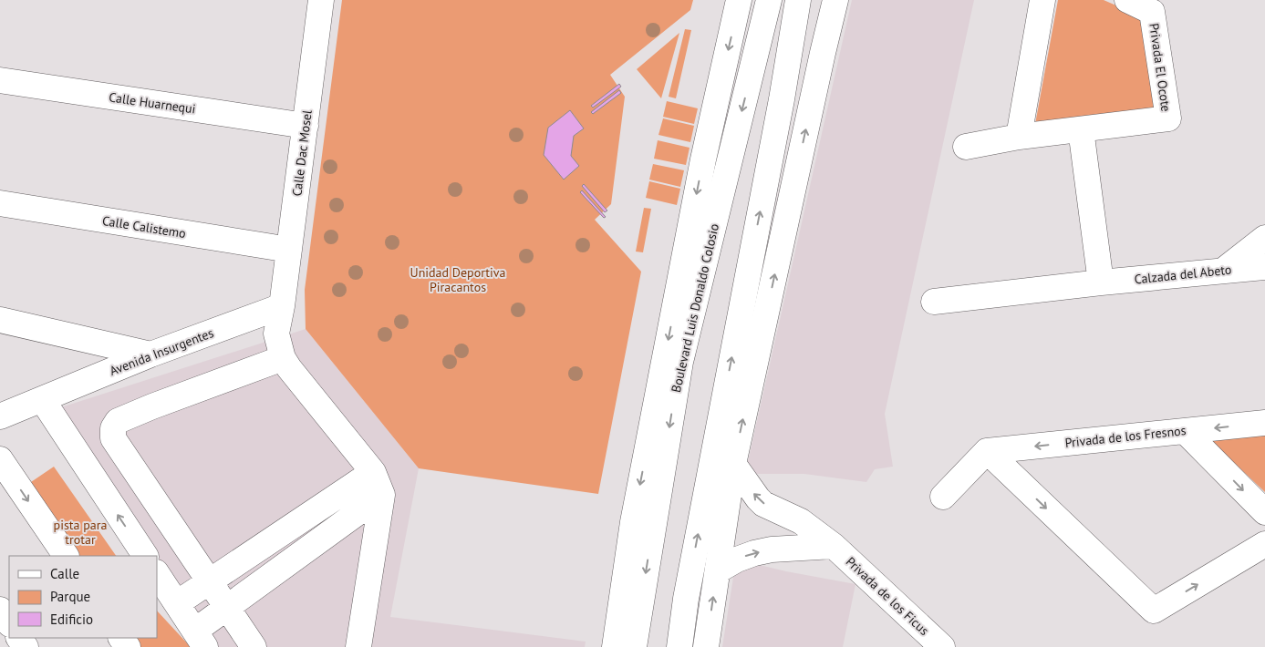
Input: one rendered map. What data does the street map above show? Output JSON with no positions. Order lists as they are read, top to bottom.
{
  "streets": {
    "street": [
      "Privada El Ocote",
      "Calle Huarnequi",
      "Calle Dac Mosel",
      "Calle Calistemo",
      "Calzada del Abeto",
      "Boulevard Luis Donaldo Colosio",
      "Avenida Insurgentes",
      "Privada de los Fresnos",
      "Privada de los Ficus"
    ]
  },
  "crossings": [
    ["Calle Huarnequi", "Calle Dac Mosel"],
    ["Calle Dac Mosel", "Calle Calistemo"],
    ["Calle Dac Mosel", "Avenida Insurgentes"]
  ],
  "one_way": ["Privada de los Fresnos", "Privada de los Ficus"],
  "parks": ["Unidad Deportiva Piracantos", "pista para trotar"],
  "legend": ["Calle", "Parque", "Edificio"]
}
